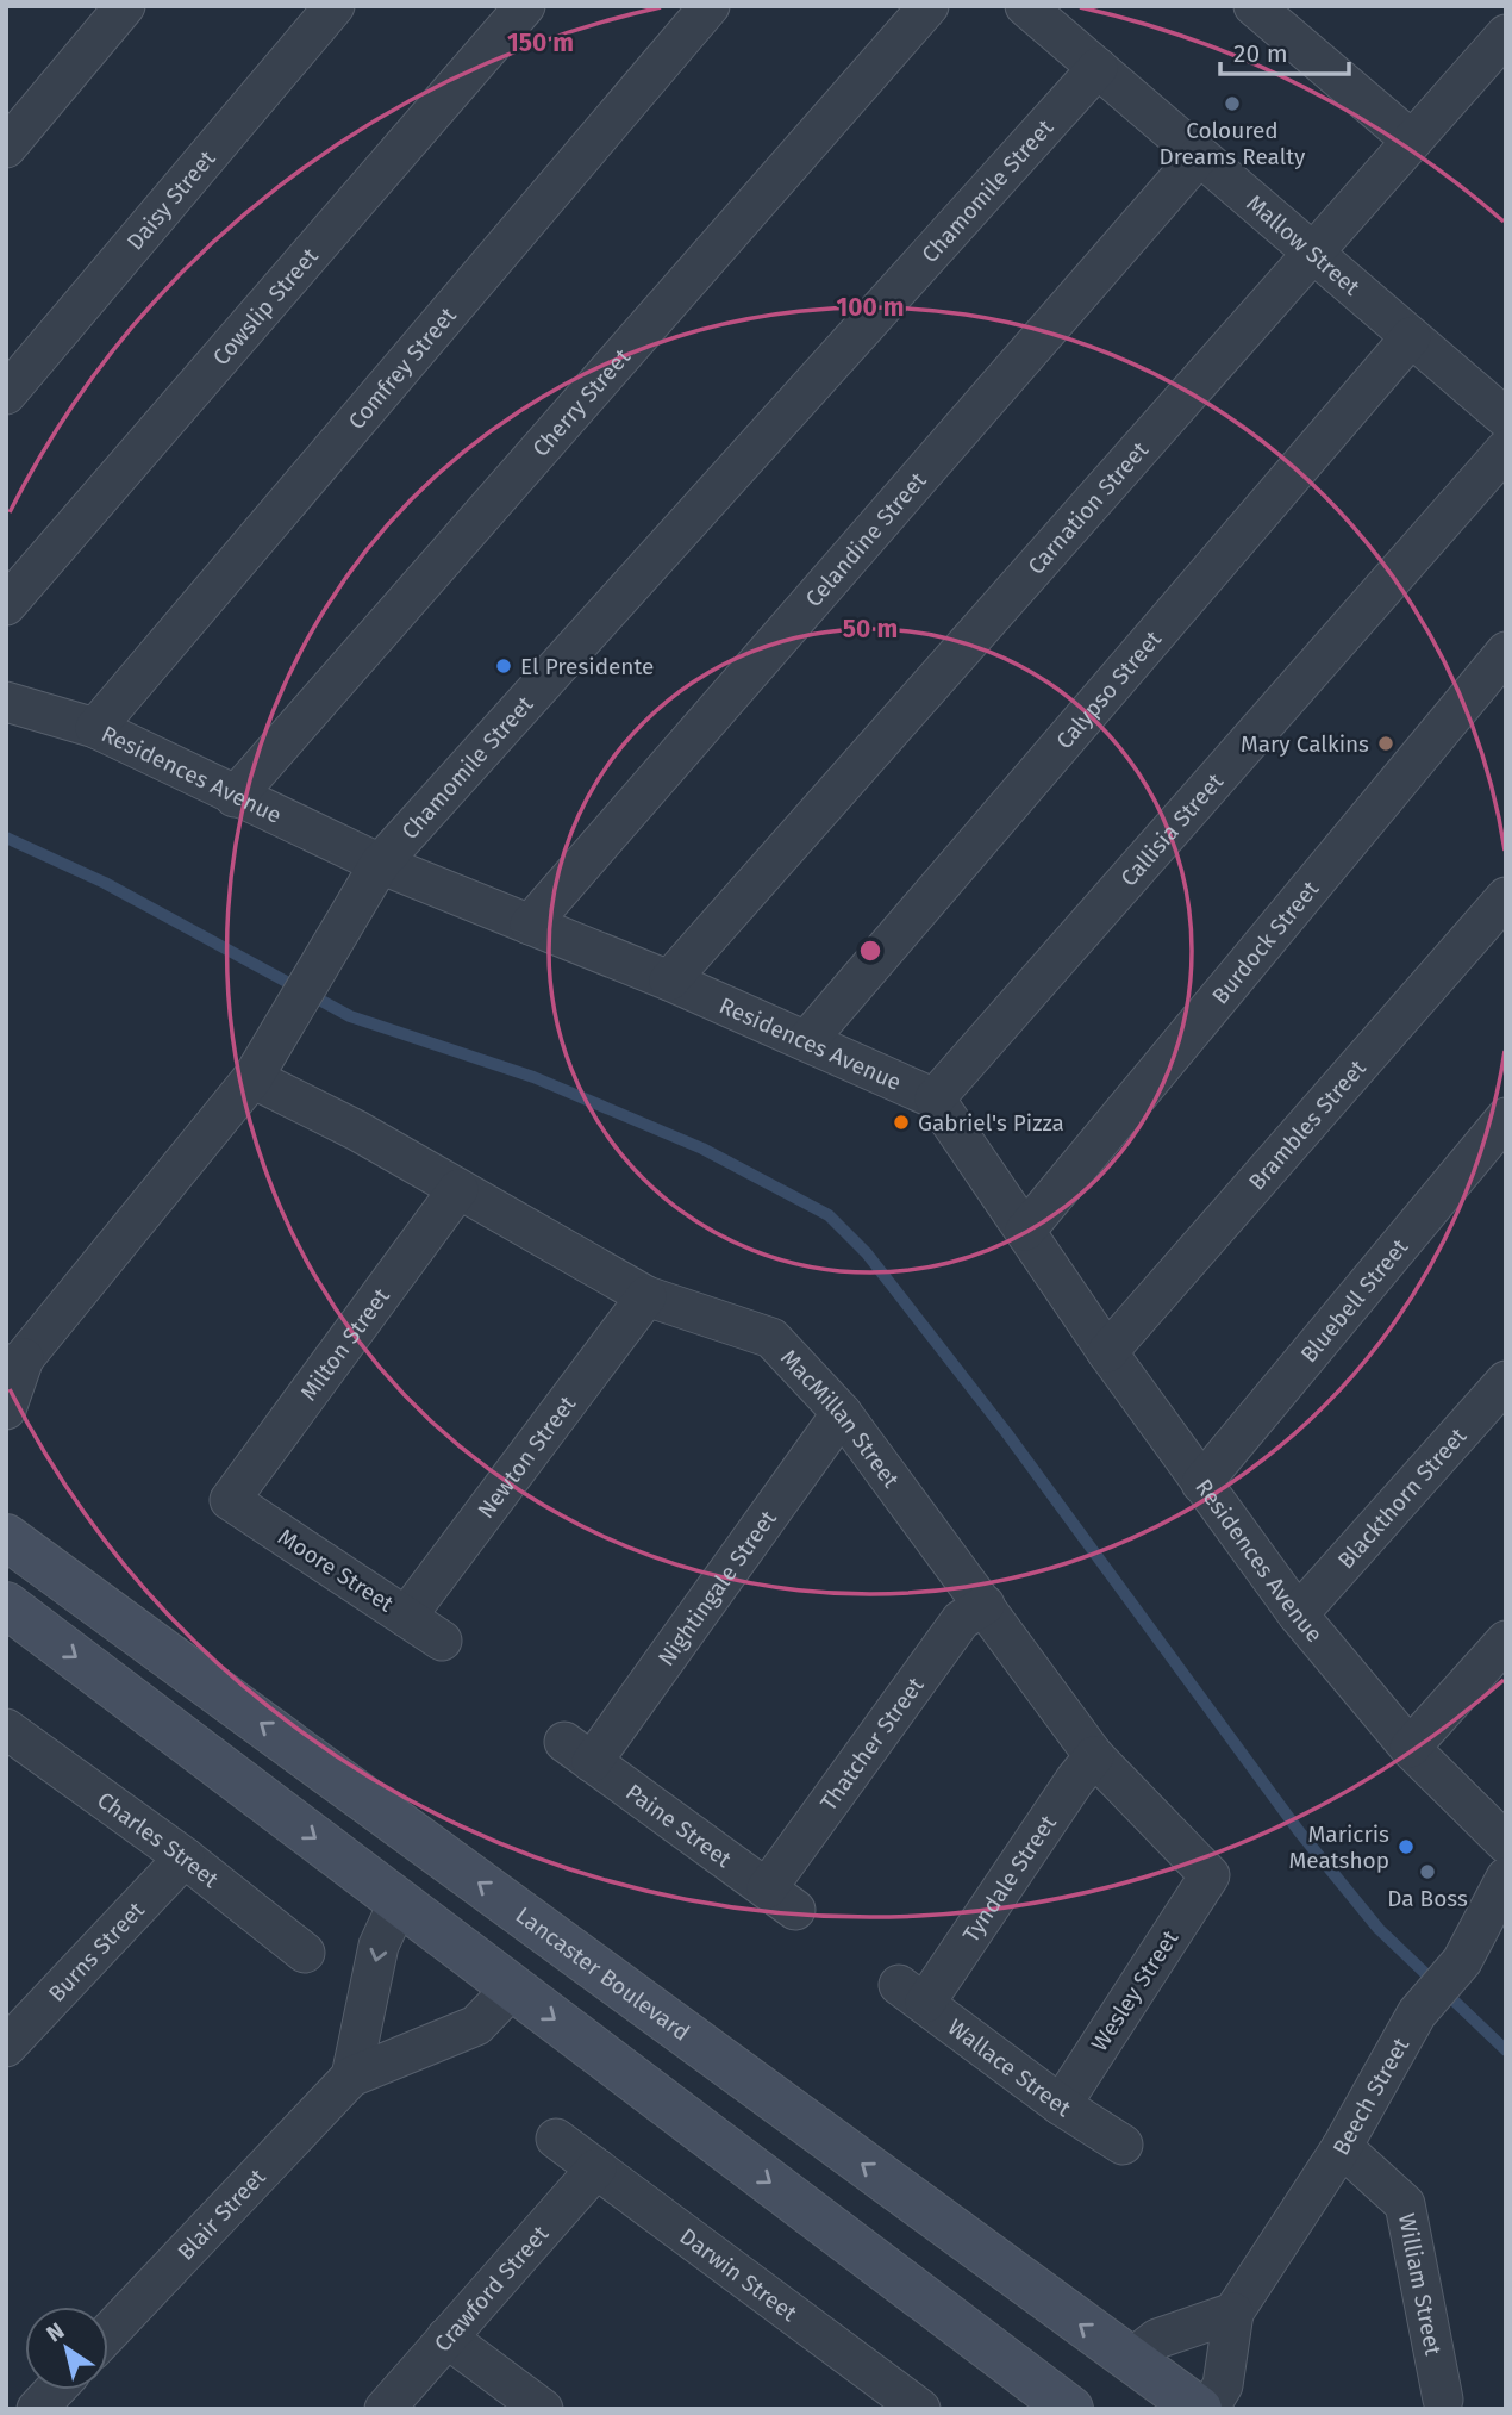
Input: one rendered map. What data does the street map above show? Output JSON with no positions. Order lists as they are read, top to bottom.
{
  "streets": {
    "main road": ["Lancaster Boulevard"],
    "street": [
      "Chamomile Street",
      "Daisy Street",
      "Mallow Street",
      "Cowslip Street",
      "Comfrey Street",
      "Cherry Street",
      "Carnation Street",
      "Celandine Street",
      "Calypso Street",
      "Residences Avenue",
      "Callisia Street",
      "Burdock Street",
      "Brambles Street",
      "Bluebell Street",
      "Milton Street",
      "MacMillan Street",
      "Newton Street",
      "Blackthorn Street",
      "Moore Street",
      "Nightingale Street",
      "Thatcher Street",
      "Paine Street",
      "Charles Street",
      "Tyndale Street",
      "Burns Street",
      "Wesley Street",
      "Wallace Street",
      "Beech Street",
      "Blair Street",
      "Darwin Street",
      "William Street",
      "Crawford Street"
    ]
  },
  "crossings": [
    ["Chamomile Street", "Mallow Street"],
    ["Chamomile Street", "Residences Avenue"],
    ["Chamomile Street", "MacMillan Street"],
    ["Mallow Street", "Carnation Street"],
    ["Mallow Street", "Celandine Street"],
    ["Mallow Street", "Calypso Street"],
    ["Comfrey Street", "Residences Avenue"],
    ["Cherry Street", "Residences Avenue"],
    ["Carnation Street", "Residences Avenue"],
    ["Celandine Street", "Residences Avenue"],
    ["Calypso Street", "Residences Avenue"],
    ["Residences Avenue", "Callisia Street"],
    ["Residences Avenue", "Burdock Street"],
    ["Residences Avenue", "Brambles Street"],
    ["Residences Avenue", "Bluebell Street"],
    ["Residences Avenue", "Blackthorn Street"],
    ["Residences Avenue", "Beech Street"],
    ["Milton Street", "MacMillan Street"],
    ["Milton Street", "Moore Street"],
    ["MacMillan Street", "Newton Street"],
    ["MacMillan Street", "Nightingale Street"],
    ["MacMillan Street", "Thatcher Street"],
    ["MacMillan Street", "Tyndale Street"],
    ["MacMillan Street", "Wesley Street"],
    ["Newton Street", "Moore Street"],
    ["Nightingale Street", "Paine Street"],
    ["Thatcher Street", "Paine Street"],
    ["Charles Street", "Burns Street"],
    ["Tyndale Street", "Wallace Street"],
    ["Wesley Street", "Wallace Street"],
    ["Beech Street", "William Street"],
    ["Darwin Street", "Crawford Street"]
  ],
  "places": [
    "Coloured Dreams Realty",
    "El Presidente",
    "Mary Calkins",
    "Gabriel's Pizza",
    "Maricris Meatshop",
    "Da Boss"
  ],
  "scale_bar": "20 m",
  "north": "top left",
  "rings": ["150 m", "100 m", "50 m"]
}
